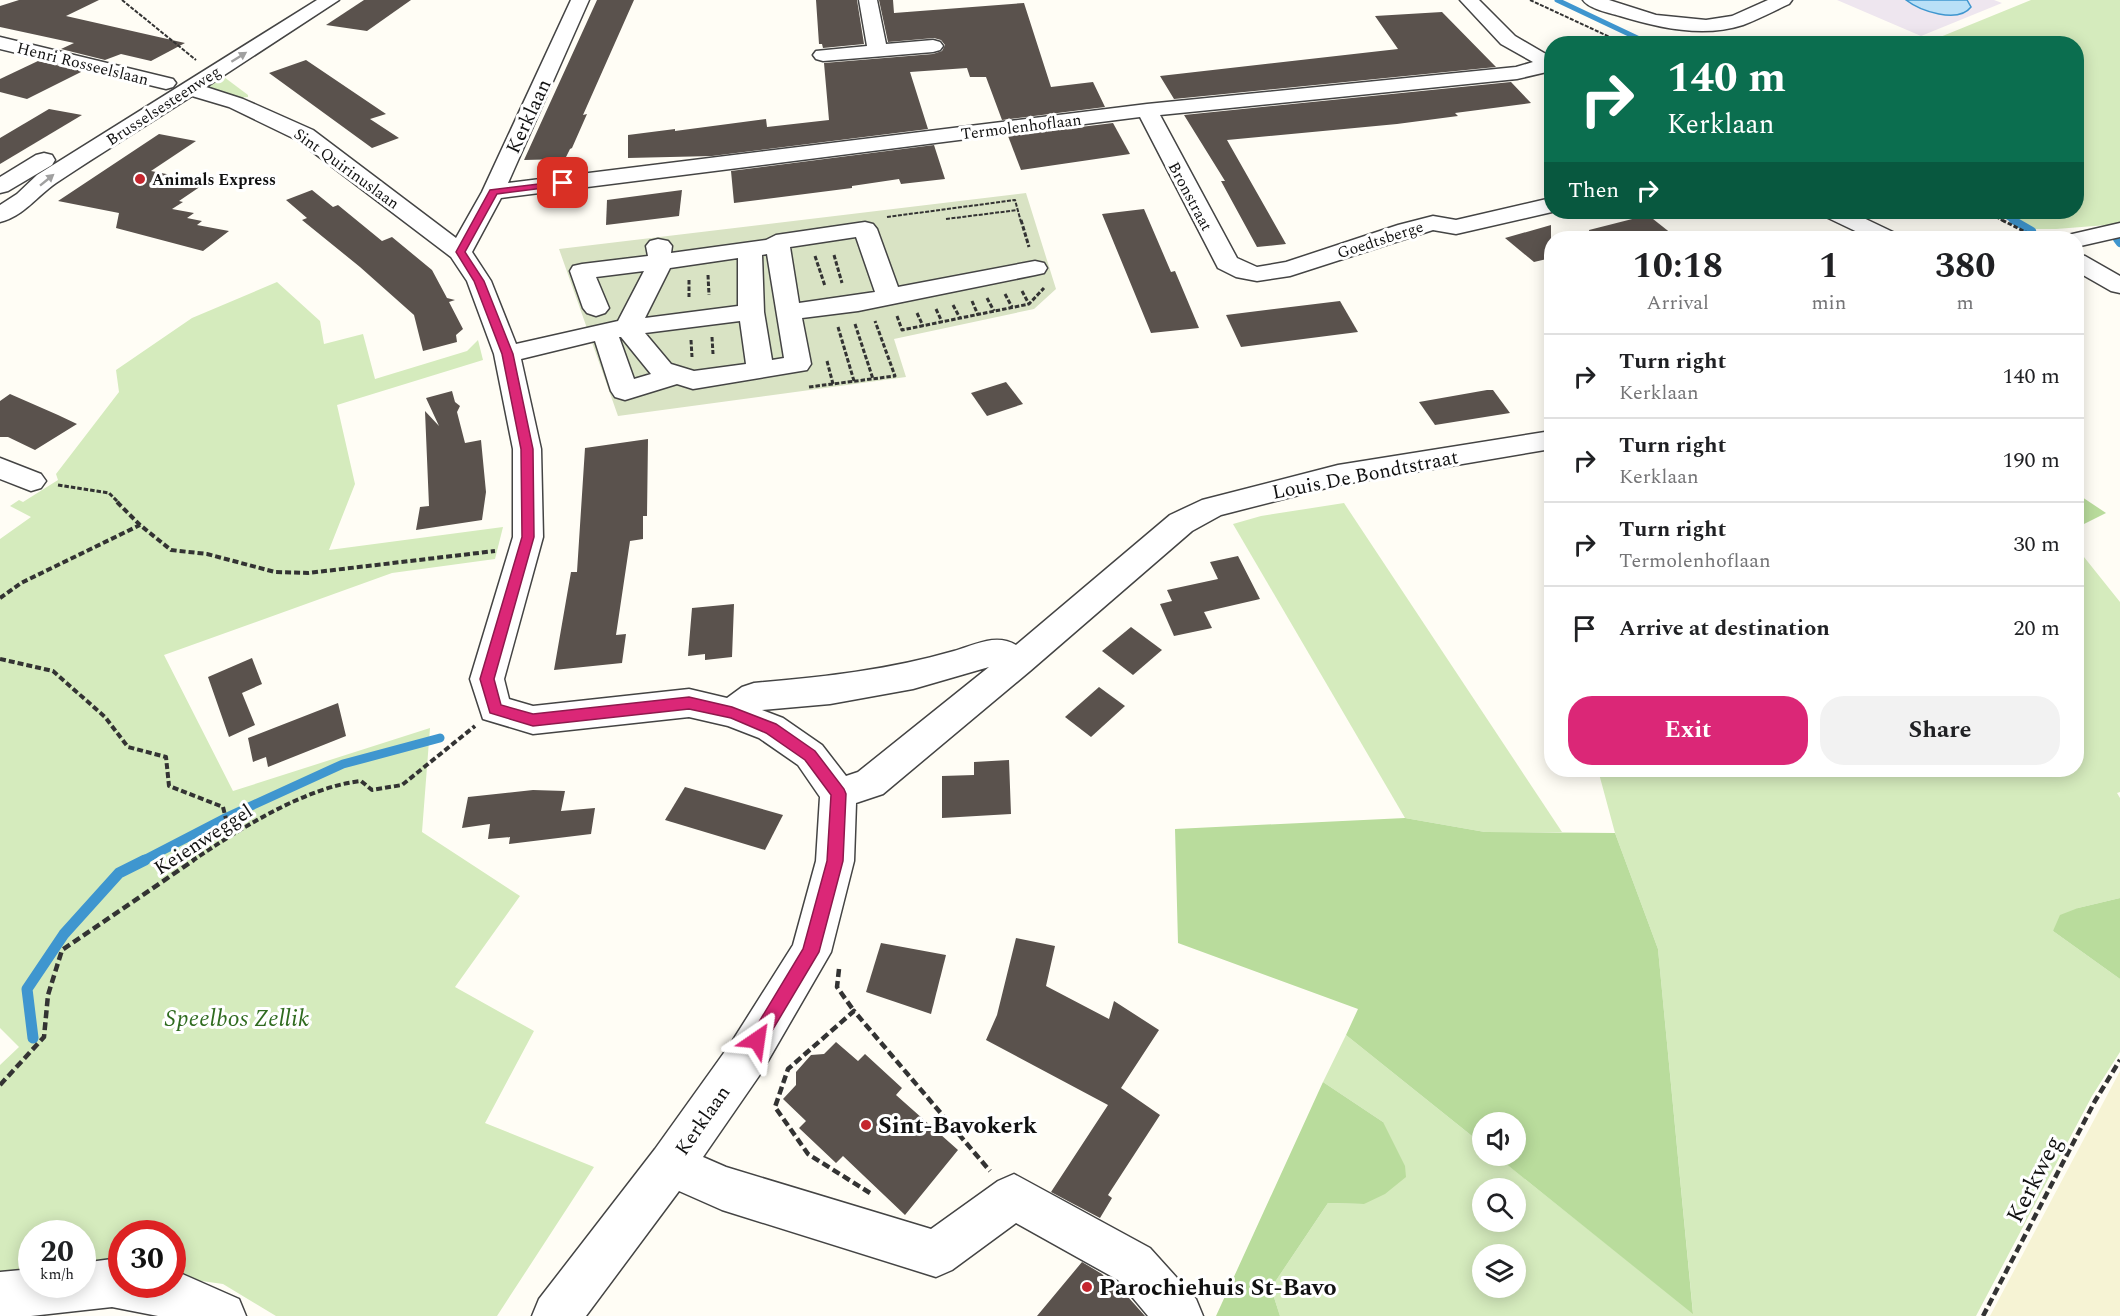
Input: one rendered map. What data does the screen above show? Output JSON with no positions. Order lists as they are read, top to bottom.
{
  "streets": {
    "street": [
      "Henri Rosseelslaan",
      "Brusselsesteenweg",
      "Kerklaan",
      "Termolenhoflaan",
      "Sint Quirinuslaan",
      "Bronstraat",
      "Goedtsberge",
      "Louis De Bondtstraat"
    ],
    "path": ["Keienweggel", "Kerkweg"]
  },
  "crossings": [
    ["Henri Rosseelslaan", "Brusselsesteenweg"],
    ["Brusselsesteenweg", "Sint Quirinuslaan"],
    ["Kerklaan", "Termolenhoflaan"],
    ["Kerklaan", "Sint Quirinuslaan"],
    ["Kerklaan", "Louis De Bondtstraat"],
    ["Termolenhoflaan", "Bronstraat"],
    ["Bronstraat", "Goedtsberge"]
  ],
  "parks": ["Speelbos Zellik"],
  "places": ["Animals Express", "Sint-Bavokerk", "Parochiehuis St-Bavo"],
  "page": {
    "turn": ["140 m", "Kerklaan"],
    "then": "Then",
    "eta": [
      "10:18",
      "Arrival",
      "1",
      "min",
      "380",
      "m"
    ],
    "list": [
      {
        "name": "Turn right",
        "note": "Kerklaan",
        "value": "140 m"
      },
      {
        "name": "Turn right",
        "note": "Kerklaan",
        "value": "190 m"
      },
      {
        "name": "Turn right",
        "note": "Termolenhoflaan",
        "value": "30 m"
      },
      {
        "name": "Arrive at destination",
        "value": "20 m"
      }
    ],
    "buttons": ["Exit", "Share"],
    "speed": "20 km/h",
    "limit": "30"
  }
}
